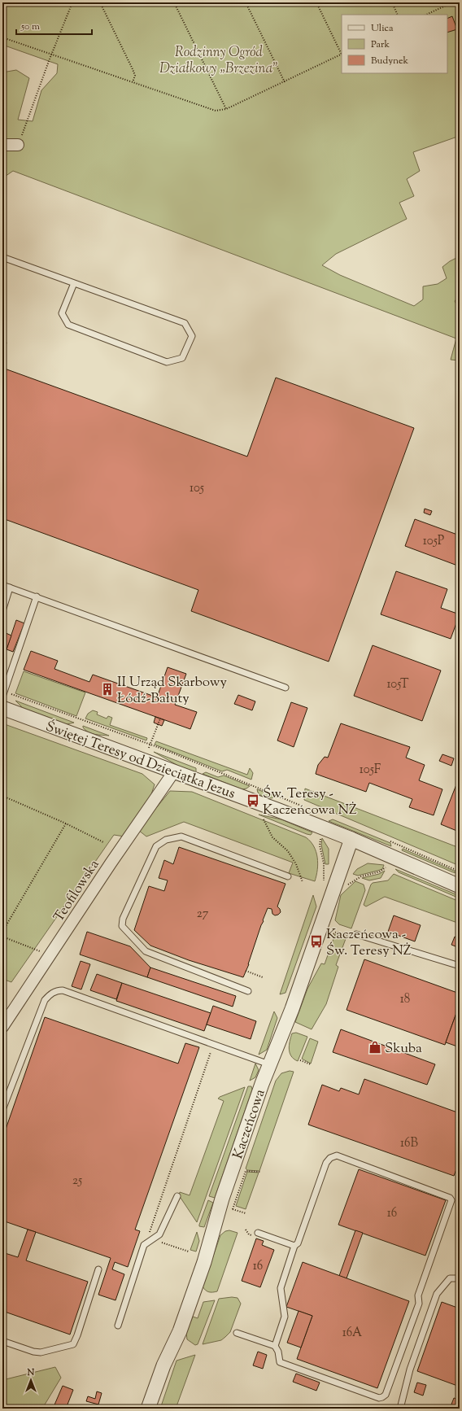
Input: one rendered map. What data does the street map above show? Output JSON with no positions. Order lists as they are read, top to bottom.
{
  "streets": {
    "street": ["Świętej Teresy od Dzieciątka Jezus", "Teofilowska", "Kaczeńcowa"]
  },
  "crossings": [
    ["Świętej Teresy od Dzieciątka Jezus", "Teofilowska"],
    ["Świętej Teresy od Dzieciątka Jezus", "Kaczeńcowa"]
  ],
  "parks": ["Rodzinny Ogród Działkowy „Brzezina”"],
  "places": {
    "building": ["II Urząd Skarbowy Łódź-Bałuty"],
    "bus stop": ["Św. Teresy - Kaczeńcowa NŻ", "Kaczeńcowa - Św. Teresy NŻ"],
    "shop": ["Skuba"]
  },
  "house_numbers": [
    "105",
    "105P",
    "105T",
    "105F",
    "27",
    "18",
    "16B",
    "25",
    "16",
    "16",
    "16A"
  ],
  "legend": ["Ulica", "Park", "Budynek"],
  "scale_bar": "50 m",
  "north": "top"
}
